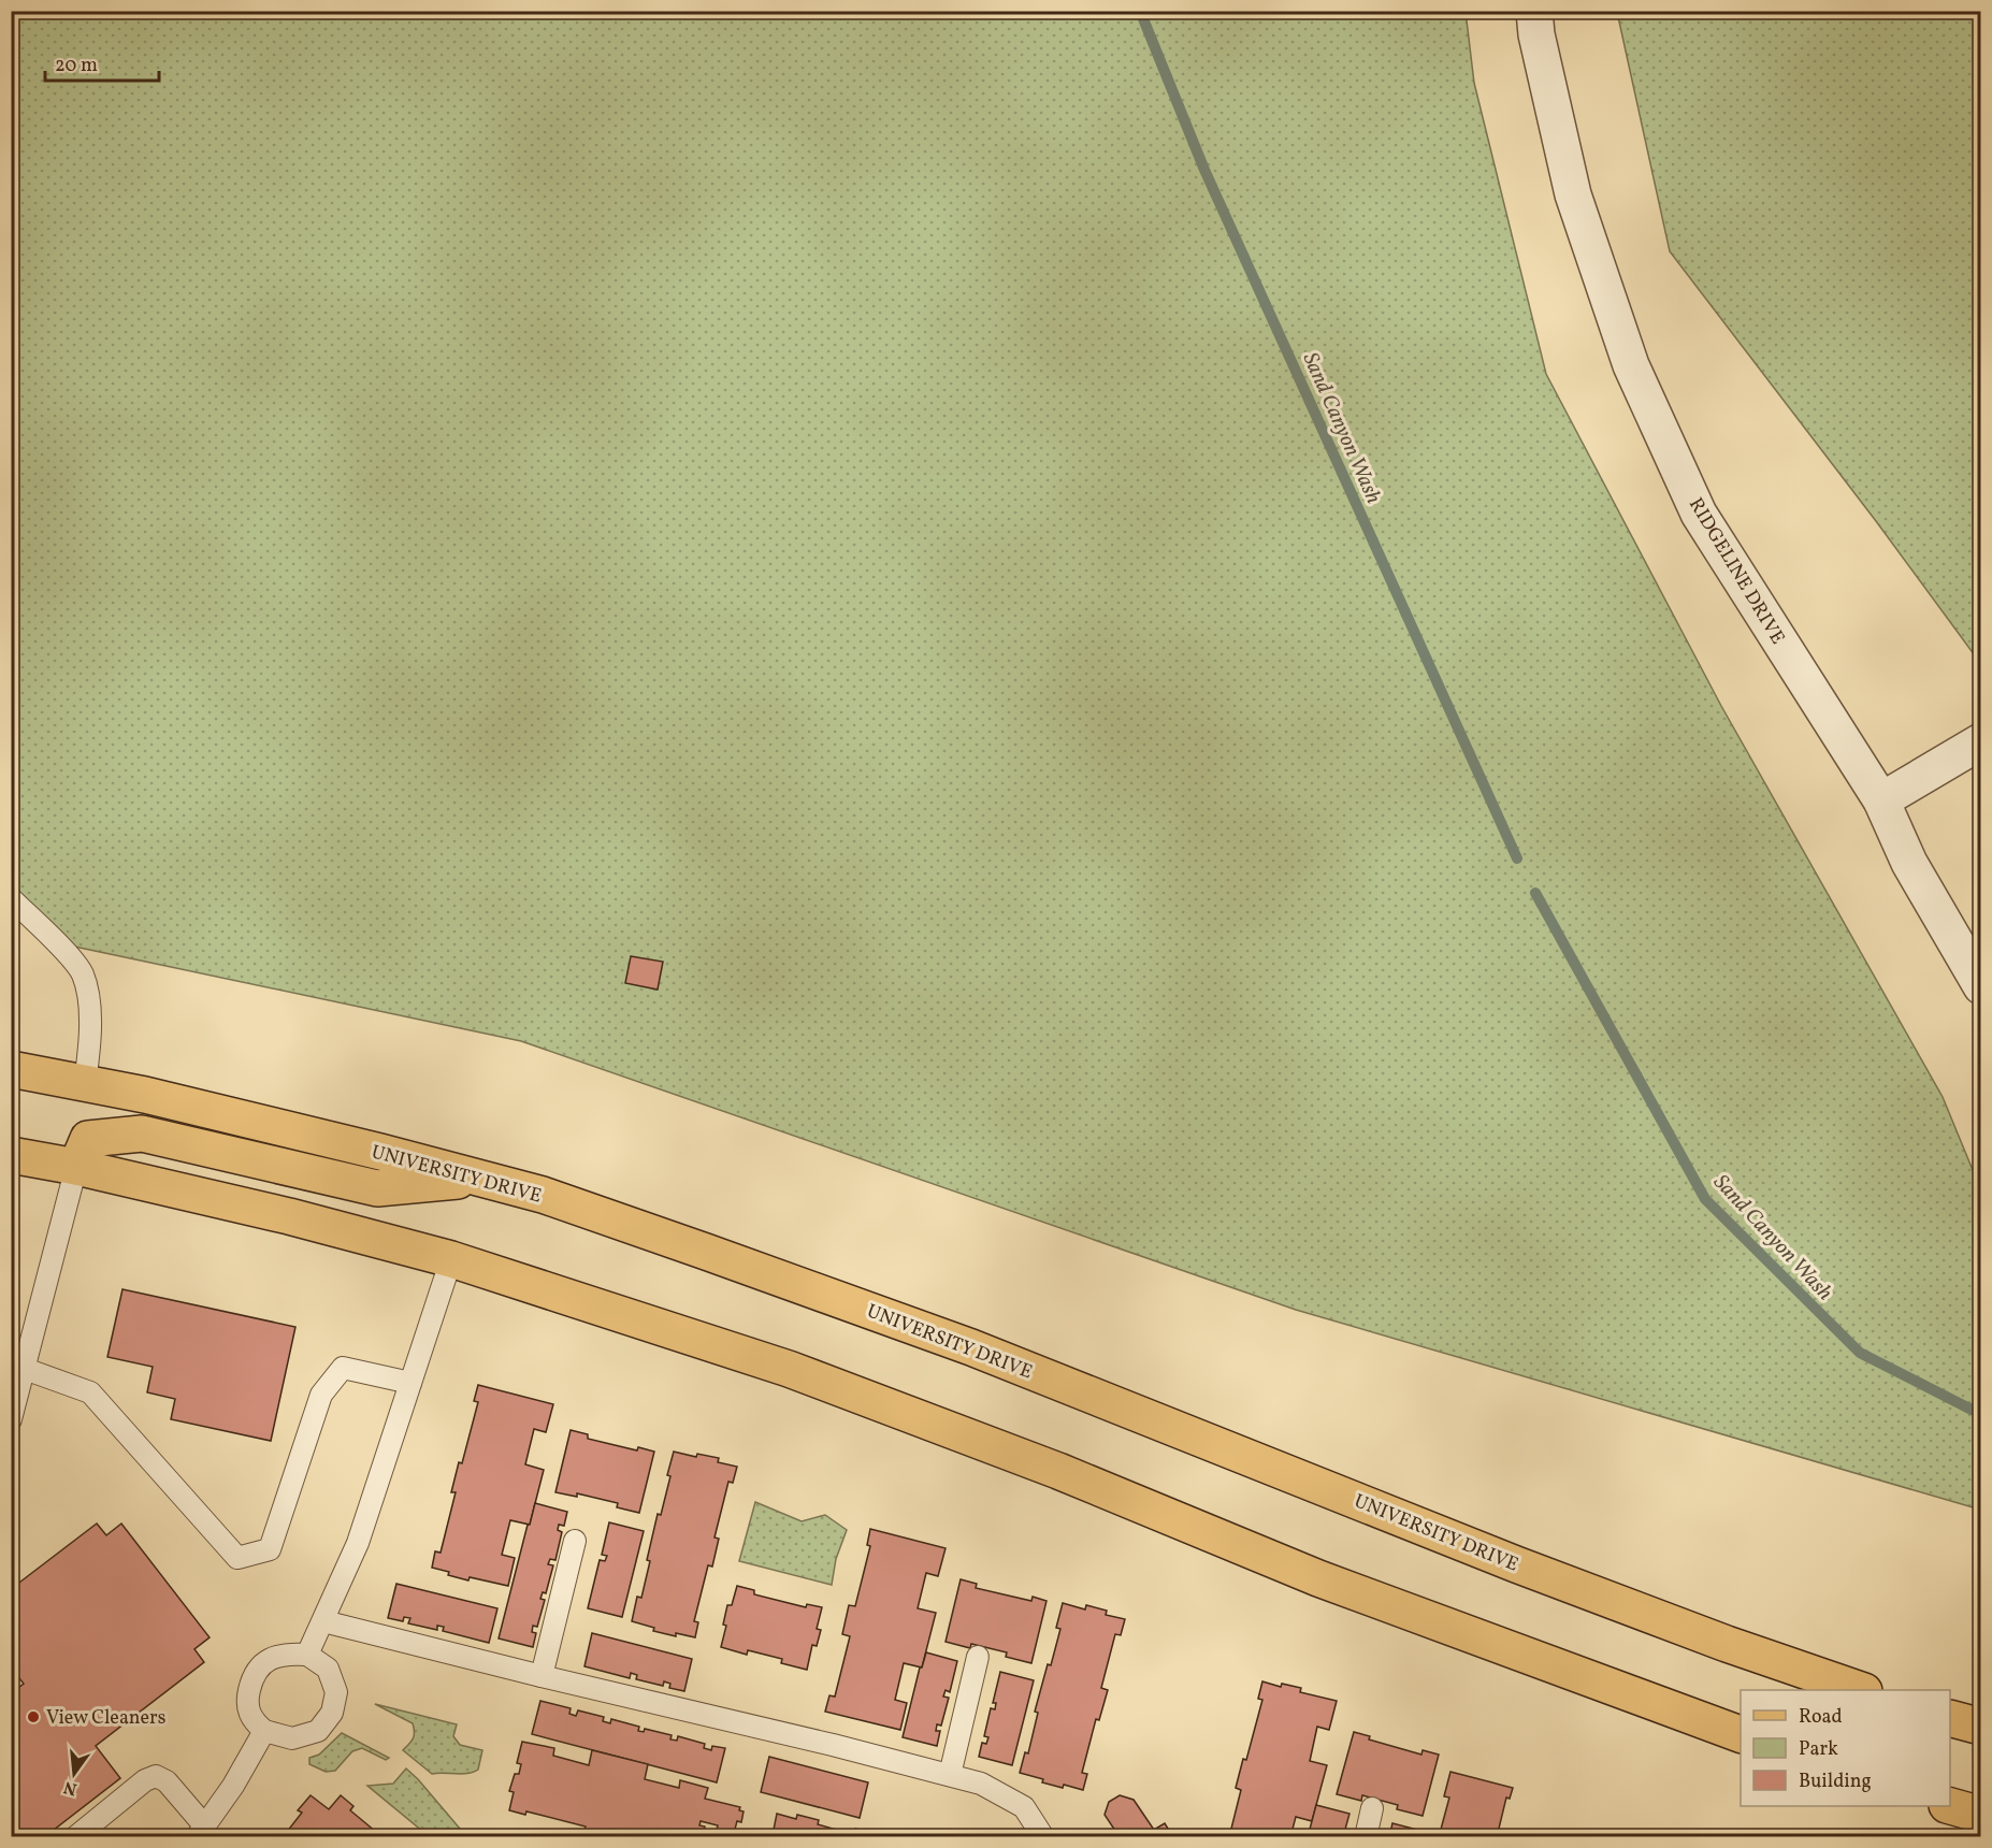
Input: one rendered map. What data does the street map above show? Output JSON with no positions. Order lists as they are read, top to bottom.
{
  "streets": {
    "main road": ["UNIVERSITY DRIVE"],
    "street": ["RIDGELINE DRIVE"]
  },
  "water": ["Sand Canyon Wash"],
  "places": ["View Cleaners"],
  "legend": ["Road", "Park", "Building"],
  "scale_bar": "20 m",
  "north": "bottom"
}
